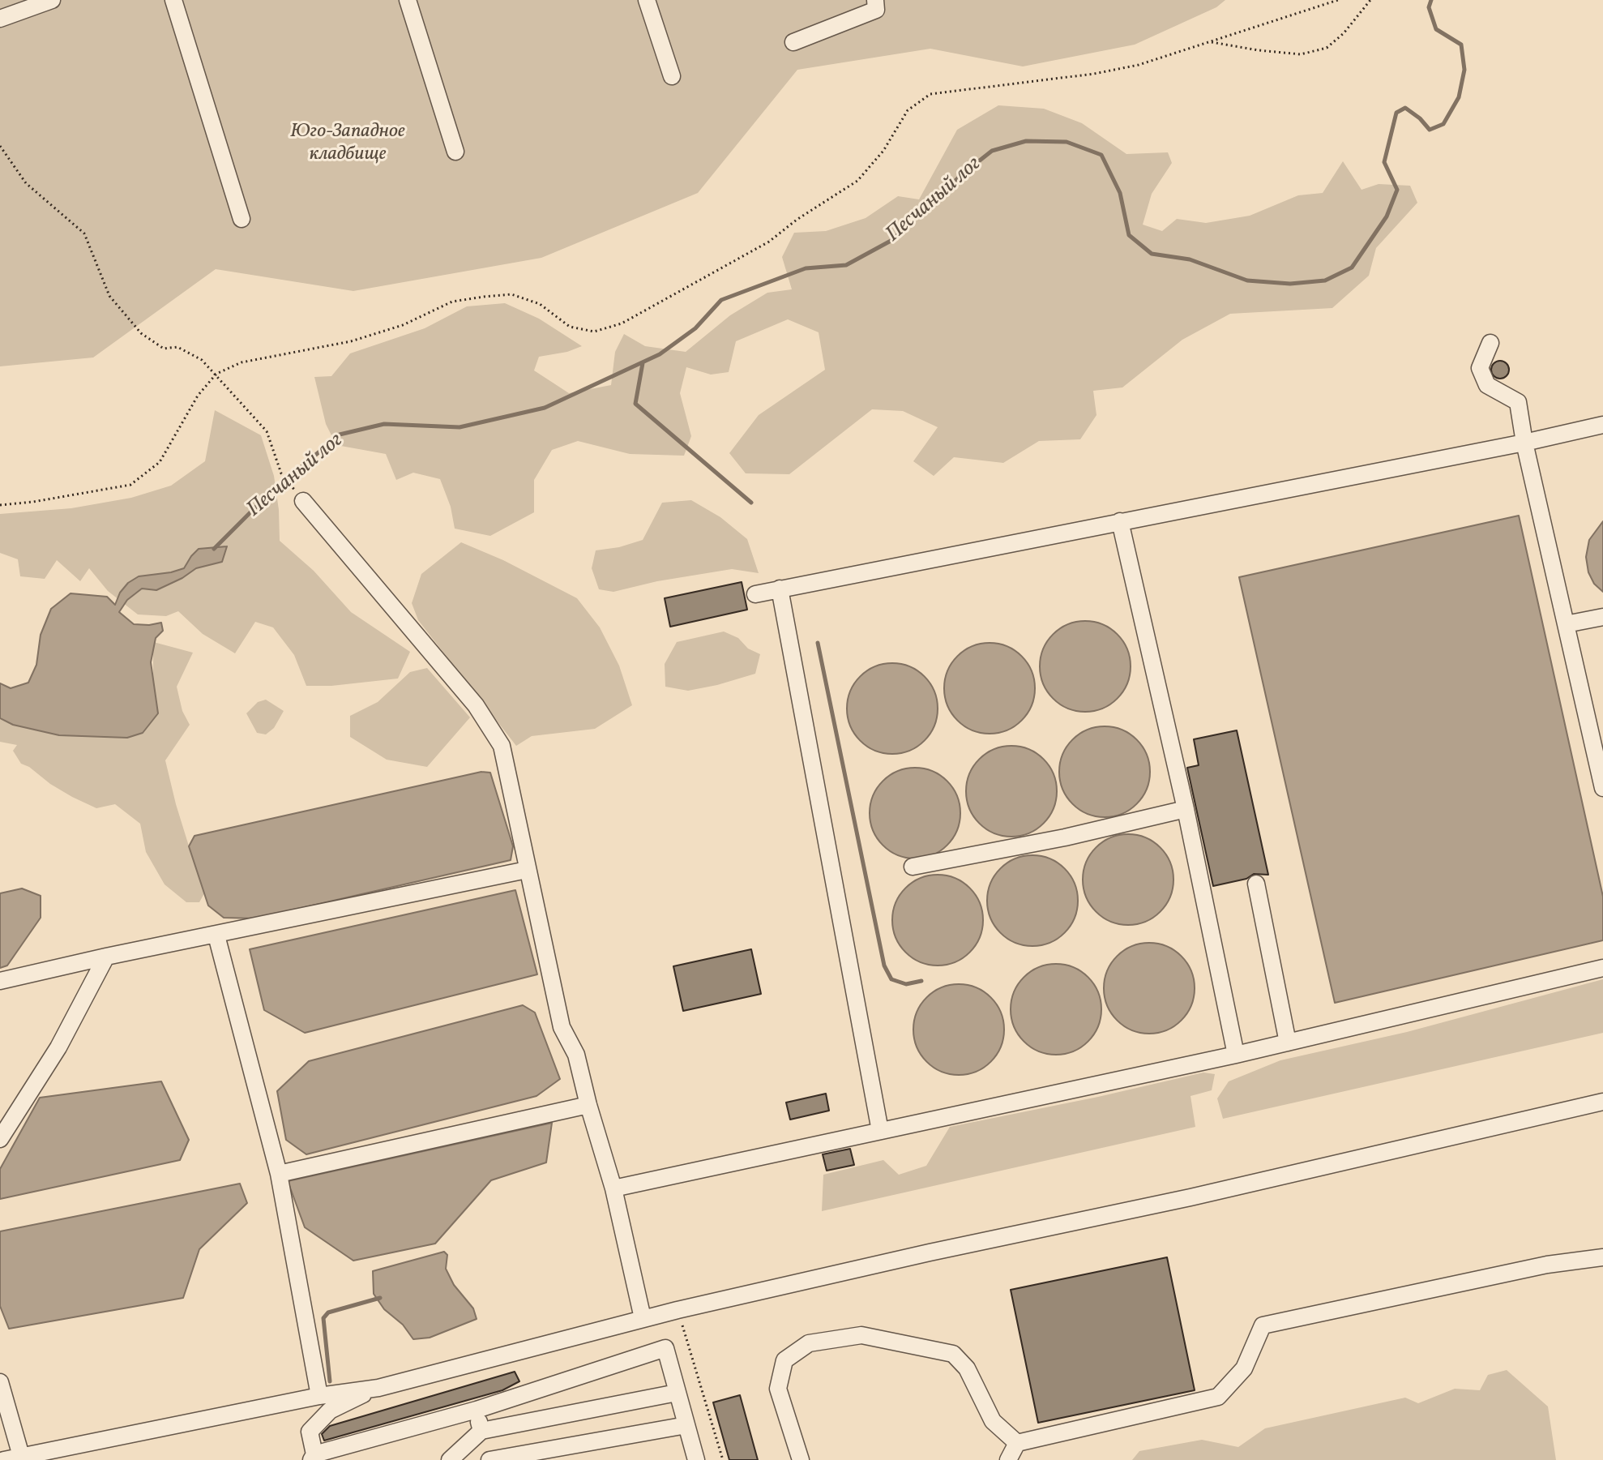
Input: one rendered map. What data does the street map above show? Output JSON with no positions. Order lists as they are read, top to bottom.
{
  "water": ["Песчаный лог"],
  "parks": ["Юго-Западное кладбище"]
}
